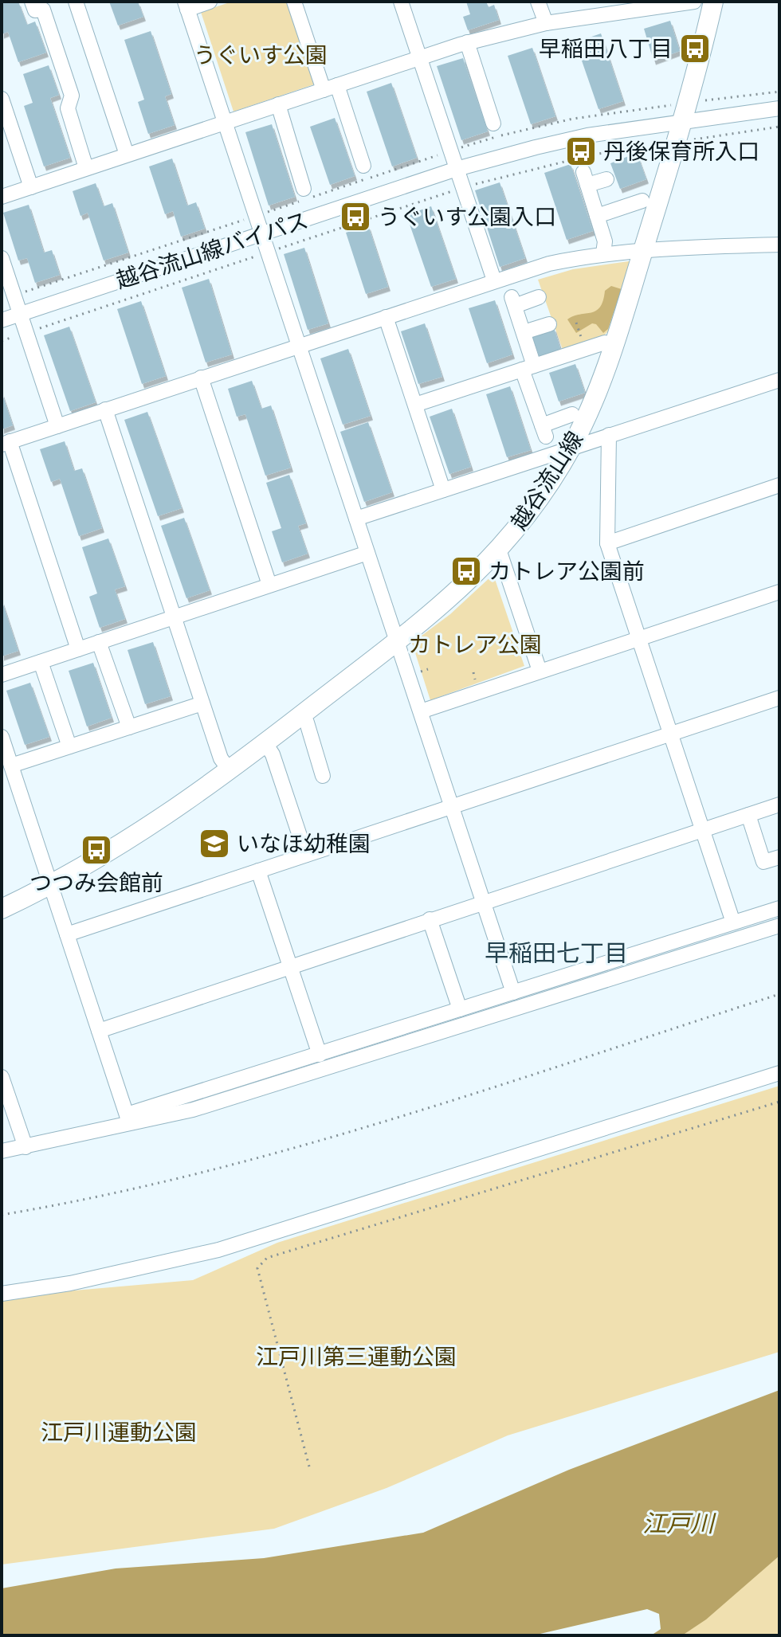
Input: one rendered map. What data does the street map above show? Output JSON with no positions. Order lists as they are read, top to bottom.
{
  "streets": {
    "main road": ["越谷流山線"],
    "street": ["越谷流山線バイパス"]
  },
  "crossings": [
    ["越谷流山線バイパス", "越谷流山線"]
  ],
  "districts": ["早稲田七丁目"],
  "water": ["江戸川"],
  "parks": [
    "うぐいす公園",
    "カトレア公園",
    "江戸川第三運動公園",
    "江戸川運動公園"
  ],
  "places": {
    "bus stop": [
      "早稲田八丁目",
      "丹後保育所入口",
      "うぐいす公園入口",
      "カトレア公園前",
      "つつみ会館前"
    ],
    "school or university": ["いなほ幼稚園"]
  }
}
